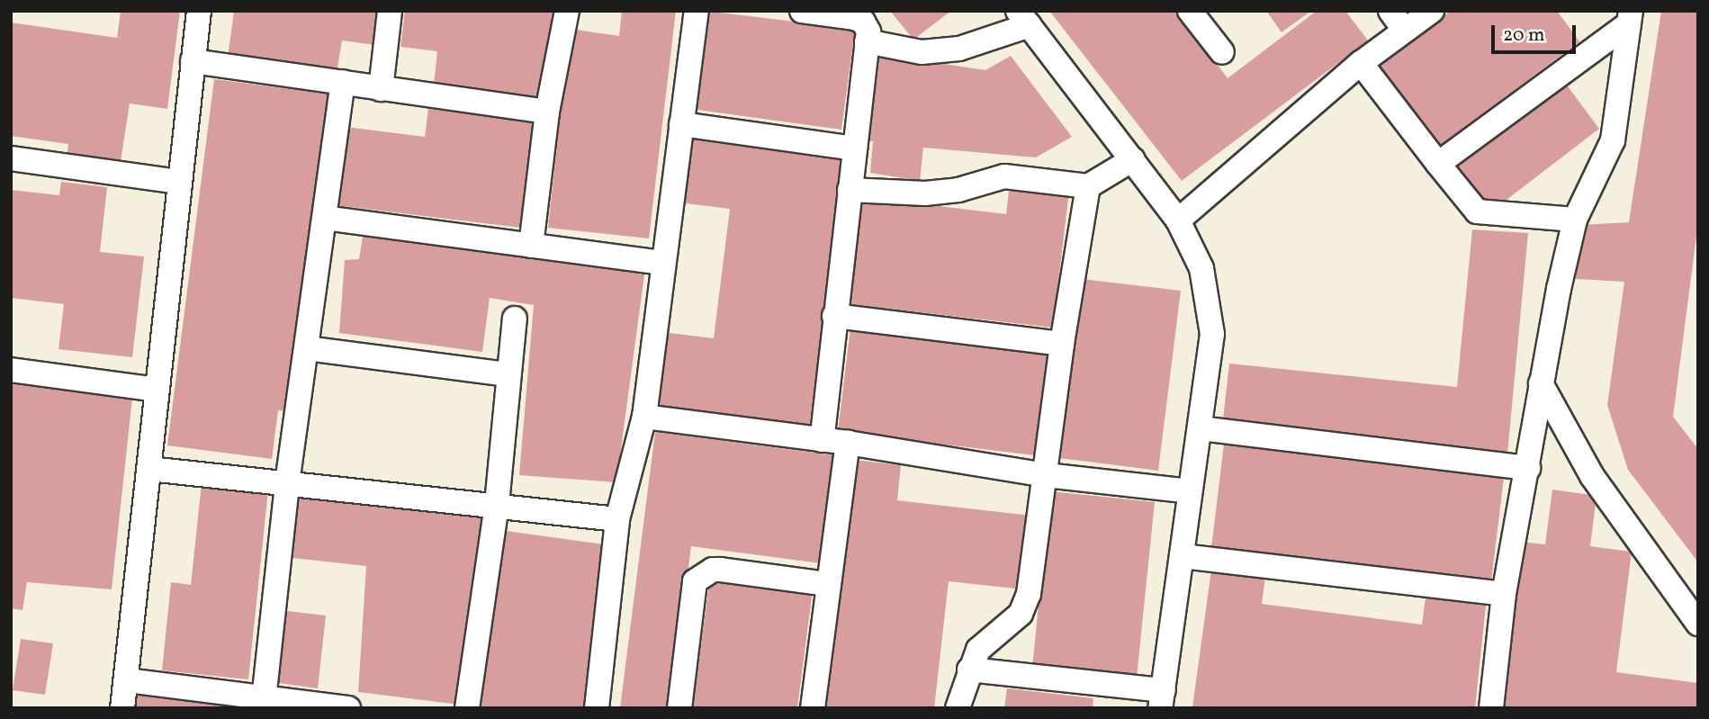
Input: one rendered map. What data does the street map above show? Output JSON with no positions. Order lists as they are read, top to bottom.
{
  "scale_bar": "20 m"
}
